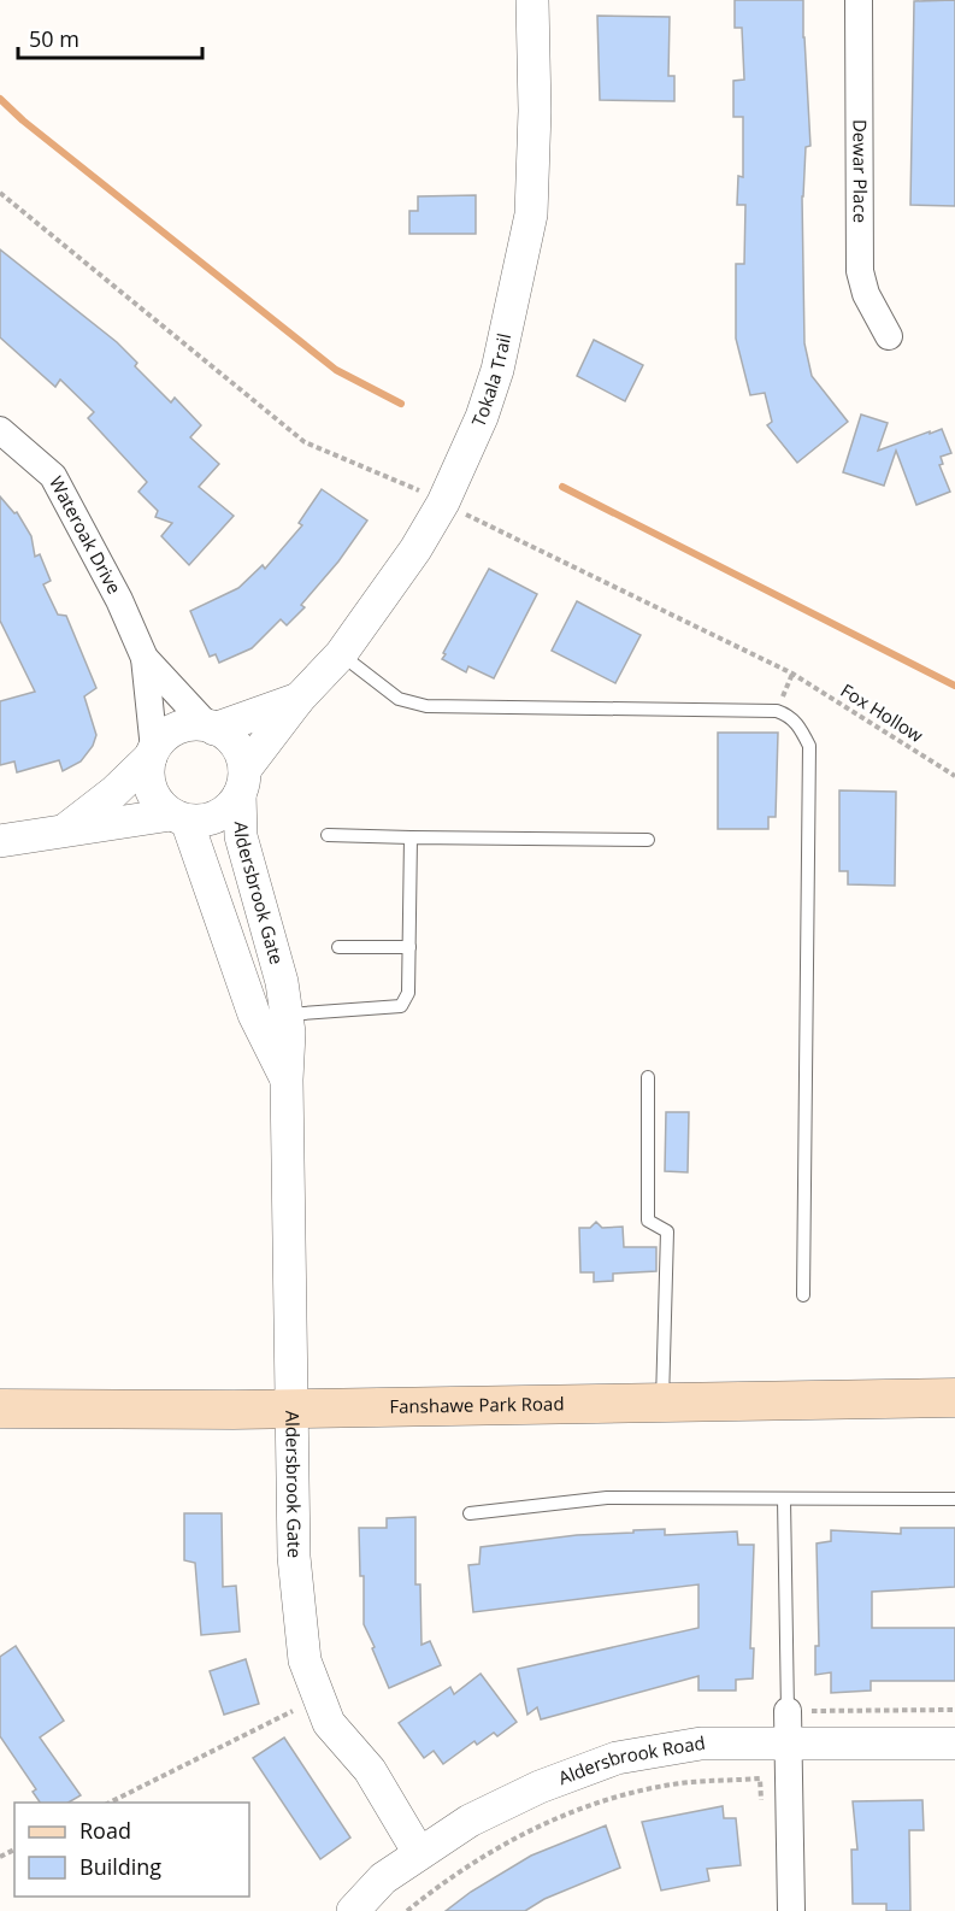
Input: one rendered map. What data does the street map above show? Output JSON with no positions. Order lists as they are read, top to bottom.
{
  "streets": {
    "main road": ["Fanshawe Park Road"],
    "street": [
      "Dewar Place",
      "Tokala Trail",
      "Wateroak Drive",
      "Aldersbrook Gate",
      "Aldersbrook Road"
    ],
    "path": ["Fox Hollow"]
  },
  "crossings": [
    ["Tokala Trail", "Wateroak Drive"],
    ["Tokala Trail", "Fox Hollow"],
    ["Tokala Trail", "Aldersbrook Gate"],
    ["Wateroak Drive", "Aldersbrook Gate"],
    ["Aldersbrook Gate", "Fanshawe Park Road"],
    ["Aldersbrook Gate", "Aldersbrook Road"]
  ],
  "legend": ["Road", "Building"],
  "scale_bar": "50 m"
}
